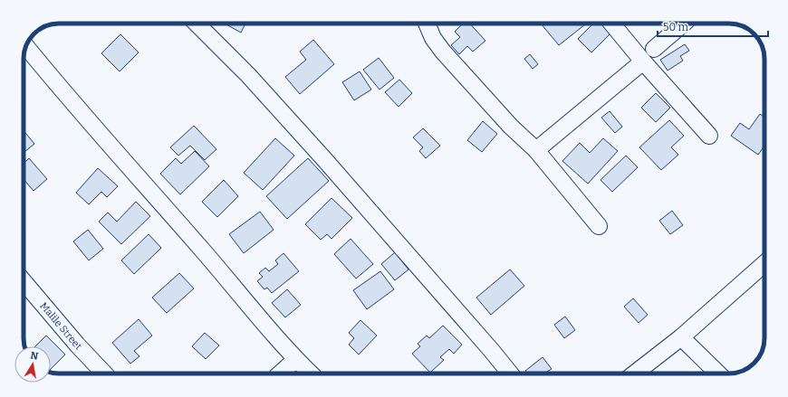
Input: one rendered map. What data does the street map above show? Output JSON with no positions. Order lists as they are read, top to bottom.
{
  "streets": {
    "street": ["Malile Street"]
  },
  "scale_bar": "50 m",
  "north": "top"
}
